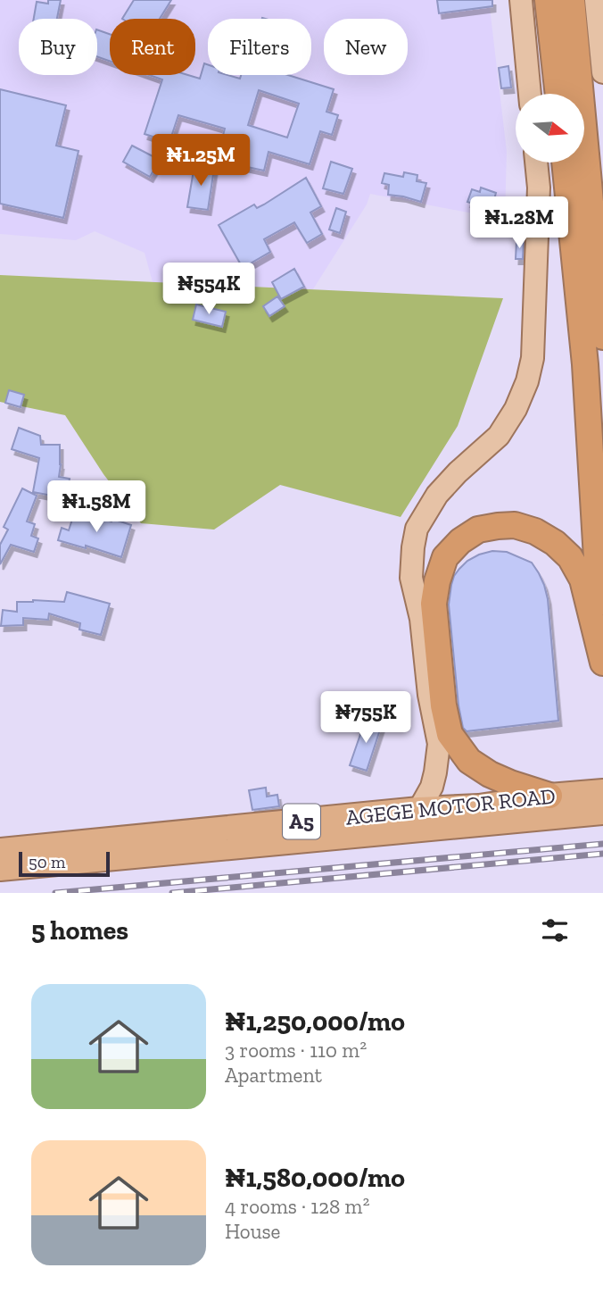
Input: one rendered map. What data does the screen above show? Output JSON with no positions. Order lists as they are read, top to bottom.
{
  "streets": {
    "highway": ["AGEGE MOTOR ROAD", "A5"]
  },
  "scale_bar": "50 m",
  "north": "right",
  "page": {
    "chip": [
      "Buy",
      "Rent",
      "Filters",
      "New"
    ],
    "price": [
      "₦1.25M",
      "₦1.28M",
      "₦554K",
      "₦1.58M",
      "₦755K"
    ],
    "scale": "50 m",
    "heading": "5 homes",
    "list": [
      {
        "name": "₦1,250,000/mo",
        "note": "3 rooms · 110 m² · Apartment"
      },
      {
        "name": "₦1,580,000/mo",
        "note": "4 rooms · 128 m² · House"
      }
    ]
  }
}
